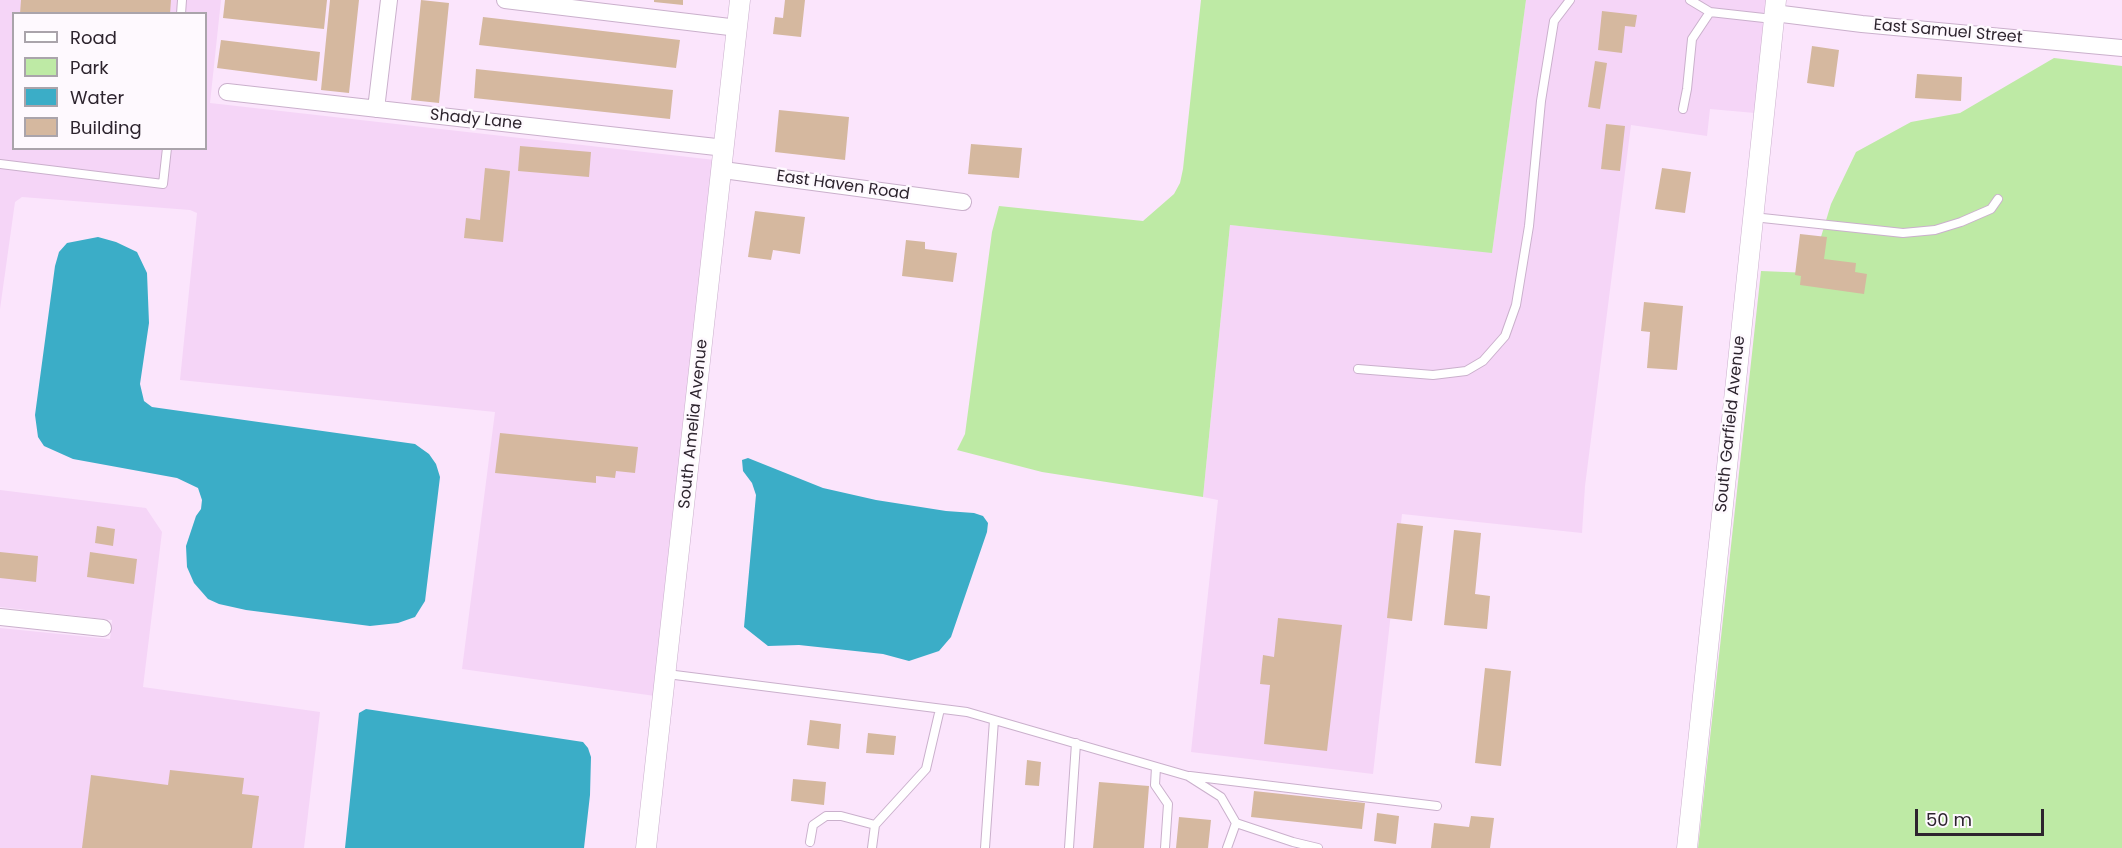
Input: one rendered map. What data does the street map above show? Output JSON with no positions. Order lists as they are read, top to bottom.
{
  "streets": {
    "street": [
      "East Samuel Street",
      "Shady Lane",
      "East Haven Road",
      "South Amelia Avenue",
      "South Garfield Avenue"
    ]
  },
  "crossings": [
    ["East Samuel Street", "South Garfield Avenue"],
    ["Shady Lane", "South Amelia Avenue"],
    ["East Haven Road", "South Amelia Avenue"]
  ],
  "legend": [
    "Road",
    "Park",
    "Water",
    "Building"
  ],
  "scale_bar": "50 m"
}
